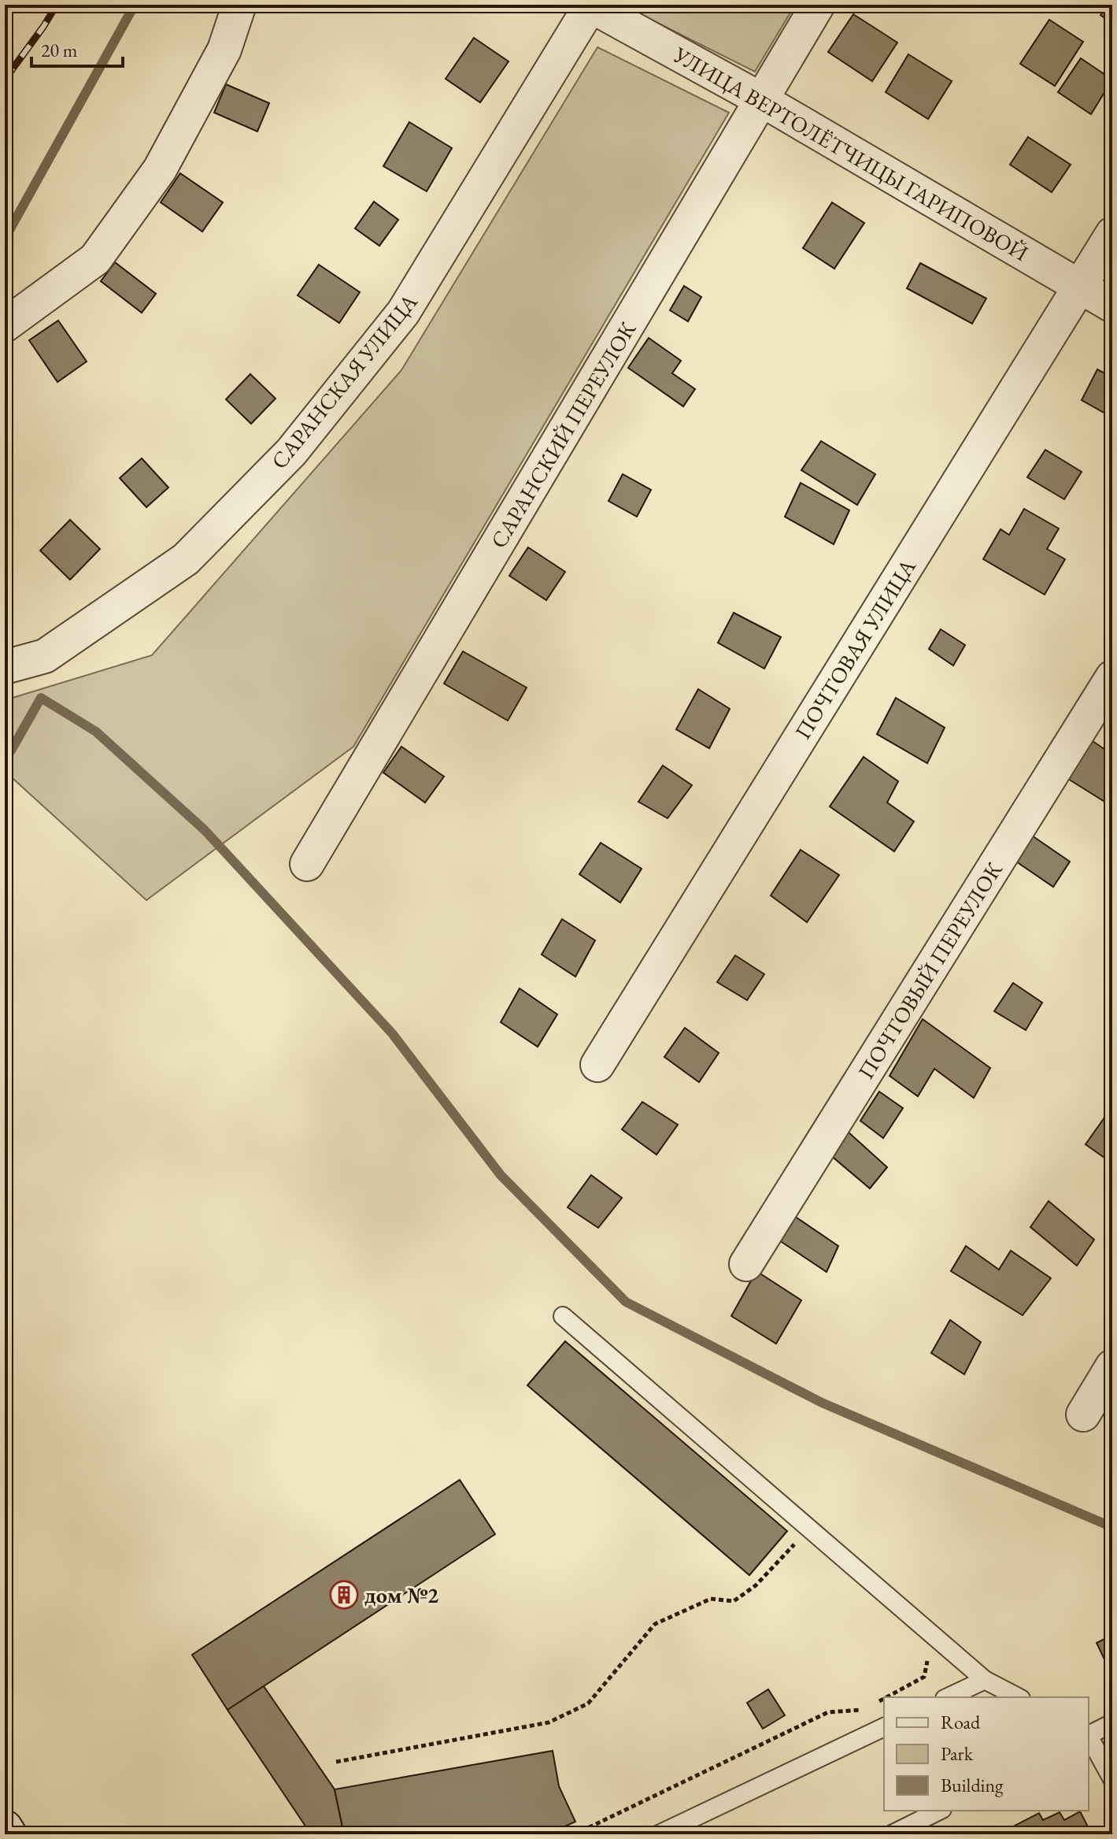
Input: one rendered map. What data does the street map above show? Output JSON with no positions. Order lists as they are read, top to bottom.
{
  "streets": {
    "street": [
      "УЛИЦА ВЕРТОЛЁТЧИЦЫ ГАРИПОВОЙ",
      "САРАНСКАЯ УЛИЦА",
      "САРАНСКИЙ ПЕРЕУЛОК",
      "ПОЧТОВАЯ УЛИЦА",
      "ПОЧТОВЫЙ ПЕРЕУЛОК"
    ]
  },
  "crossings": [
    ["УЛИЦА ВЕРТОЛЁТЧИЦЫ ГАРИПОВОЙ", "САРАНСКАЯ УЛИЦА"],
    ["УЛИЦА ВЕРТОЛЁТЧИЦЫ ГАРИПОВОЙ", "САРАНСКИЙ ПЕРЕУЛОК"],
    ["УЛИЦА ВЕРТОЛЁТЧИЦЫ ГАРИПОВОЙ", "ПОЧТОВАЯ УЛИЦА"]
  ],
  "places": {
    "building": ["дом №2"]
  },
  "legend": ["Road", "Park", "Building"],
  "scale_bar": "20 m"
}
